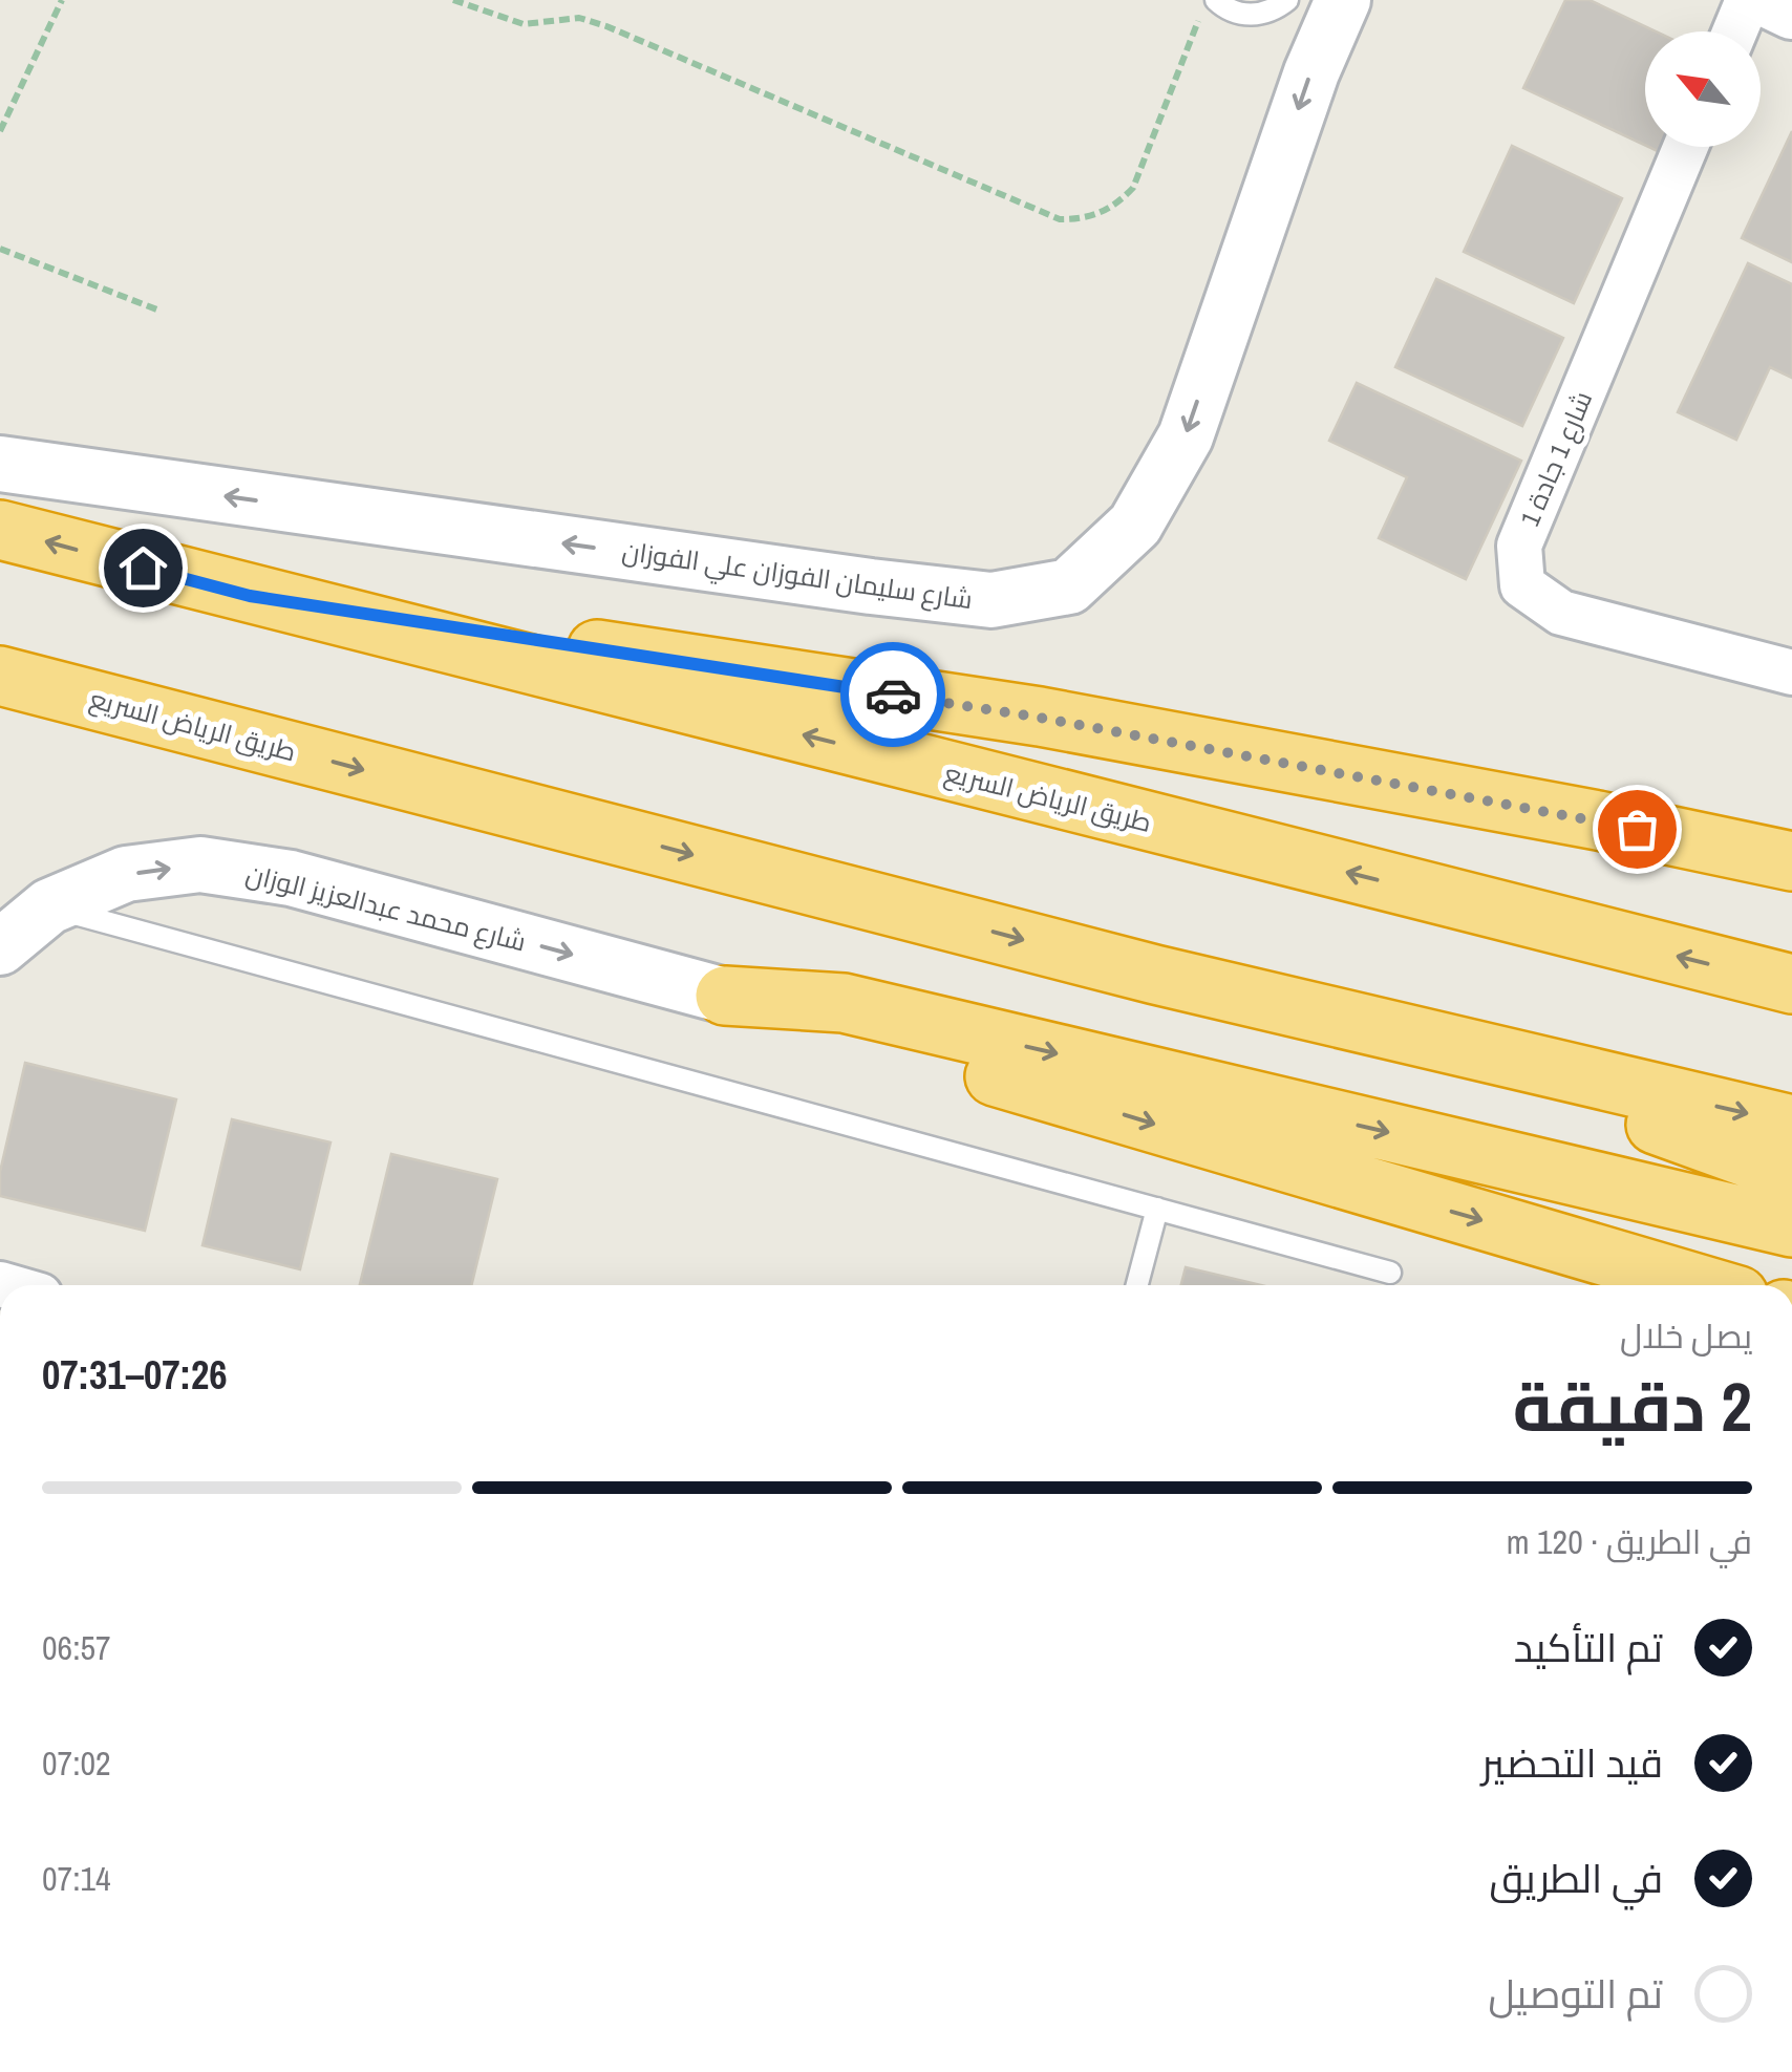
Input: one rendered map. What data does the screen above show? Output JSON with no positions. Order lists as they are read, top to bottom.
{
  "streets": {
    "highway": ["طريق الرياض السريع"],
    "street": ["شارع 1 جادة 1", "شارع سليمان الفوزان علي الفوزان", "شارع محمد عبدالعزيز الوزان"]
  },
  "one_way": ["شارع سليمان الفوزان علي الفوزان", "شارع محمد عبدالعزيز الوزان"],
  "north": "top left",
  "page": {
    "heading": ["2 دقيقة", "يصل خلال", "07:26–07:31"],
    "bar": "في الطريق · 120 m",
    "list": [
      ["تم التأكيد", "06:57"],
      ["قيد التحضير", "07:02"],
      ["في الطريق", "07:14"],
      "تم التوصيل"
    ]
  }
}
